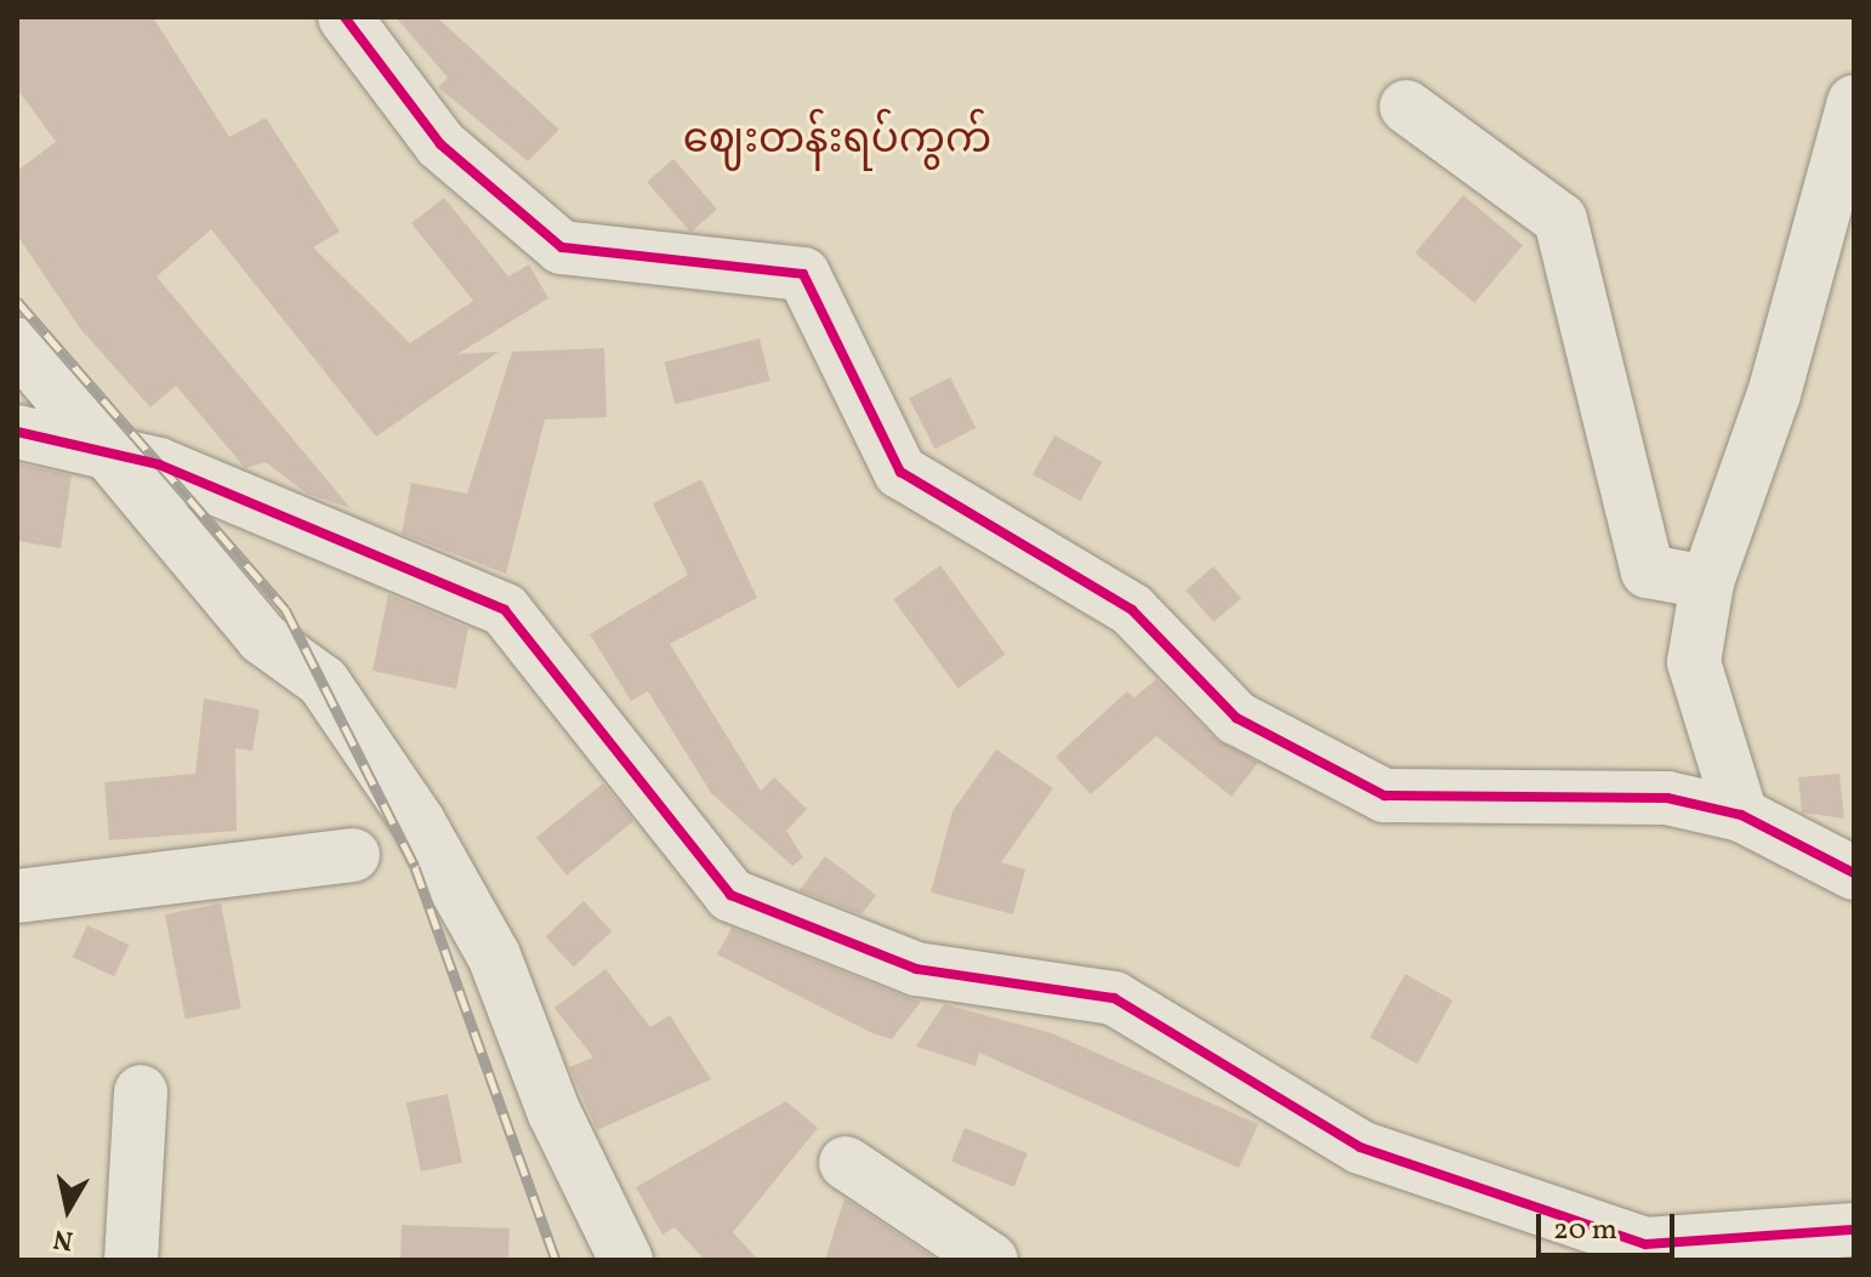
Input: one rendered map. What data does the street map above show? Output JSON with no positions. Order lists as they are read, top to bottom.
{
  "districts": ["ဈေးတန်းရပ်ကွက်"],
  "scale_bar": "20 m",
  "north": "bottom"
}
